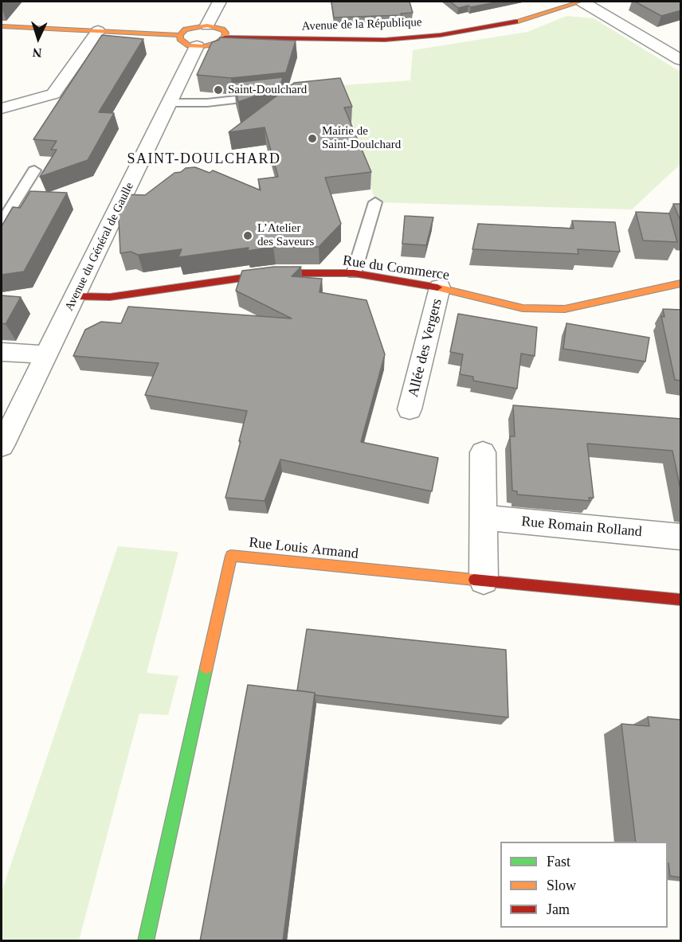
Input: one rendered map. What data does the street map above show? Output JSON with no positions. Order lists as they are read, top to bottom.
{
  "streets": {
    "street": [
      "Avenue de la République",
      "Avenue du Général de Gaulle",
      "Rue du Commerce",
      "Allée des Vergers",
      "Rue Romain Rolland",
      "Rue Louis Armand"
    ]
  },
  "crossings": [
    ["Avenue du Général de Gaulle", "Rue du Commerce"],
    ["Rue du Commerce", "Allée des Vergers"]
  ],
  "districts": ["SAINT-DOULCHARD"],
  "places": ["Saint-Doulchard", "Mairie de Saint-Doulchard", "L’Atelier des Saveurs"],
  "legend": ["Fast", "Slow", "Jam"],
  "north": "bottom"
}
